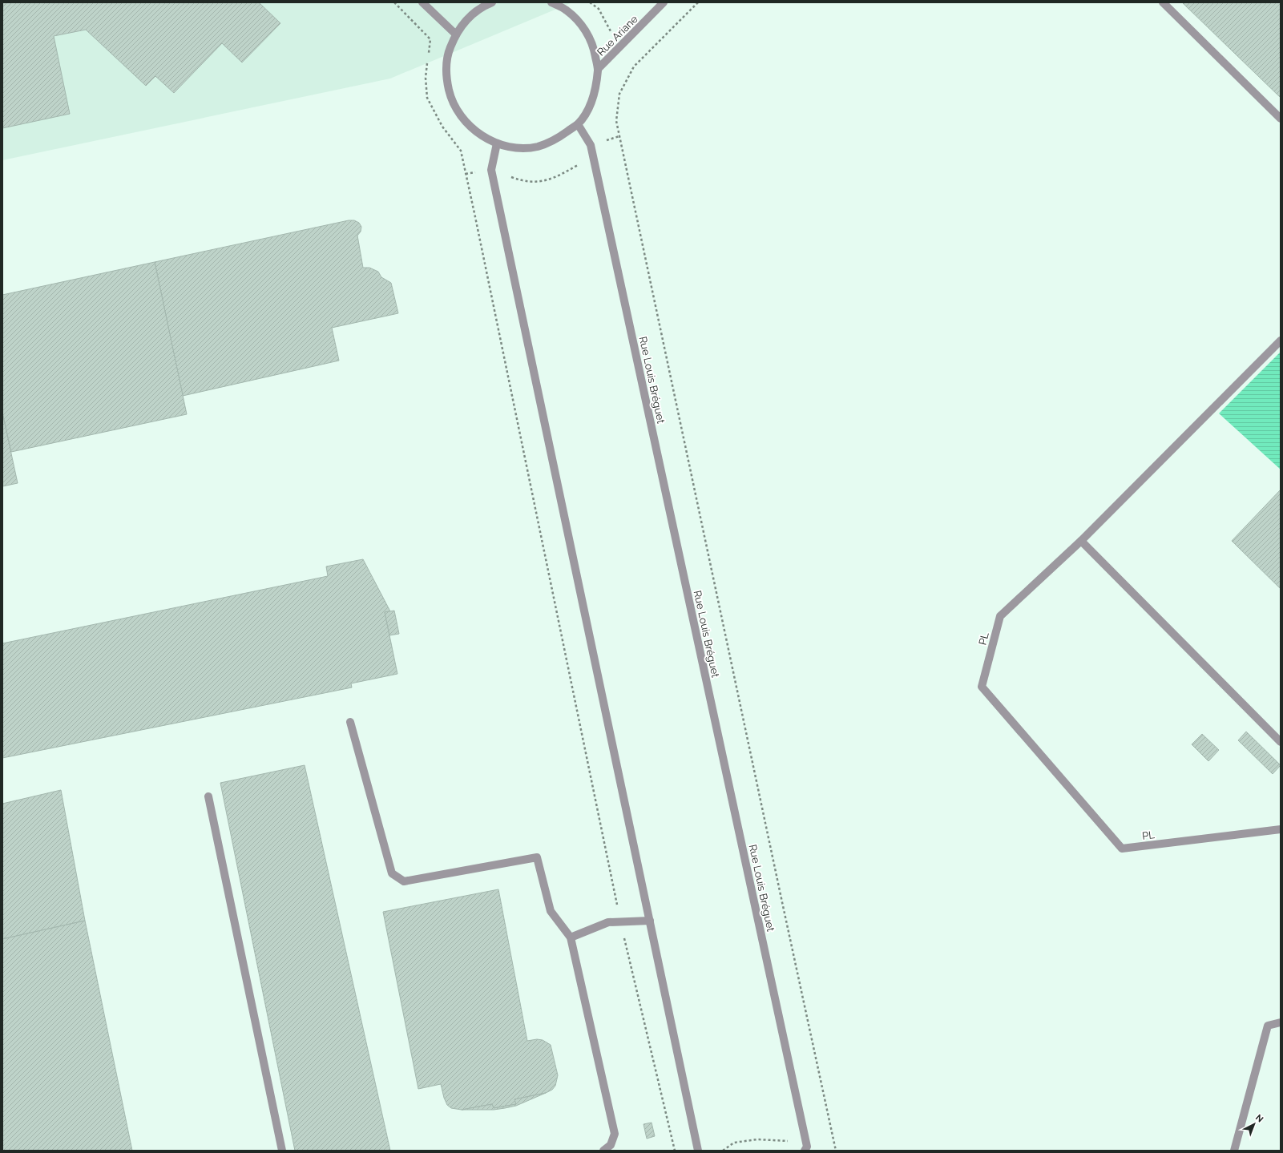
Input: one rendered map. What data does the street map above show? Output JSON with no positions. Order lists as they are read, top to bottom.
{
  "streets": {
    "street": ["Rue Ariane", "Rue Louis Bréguet", "PL"]
  },
  "north": "top right"
}
